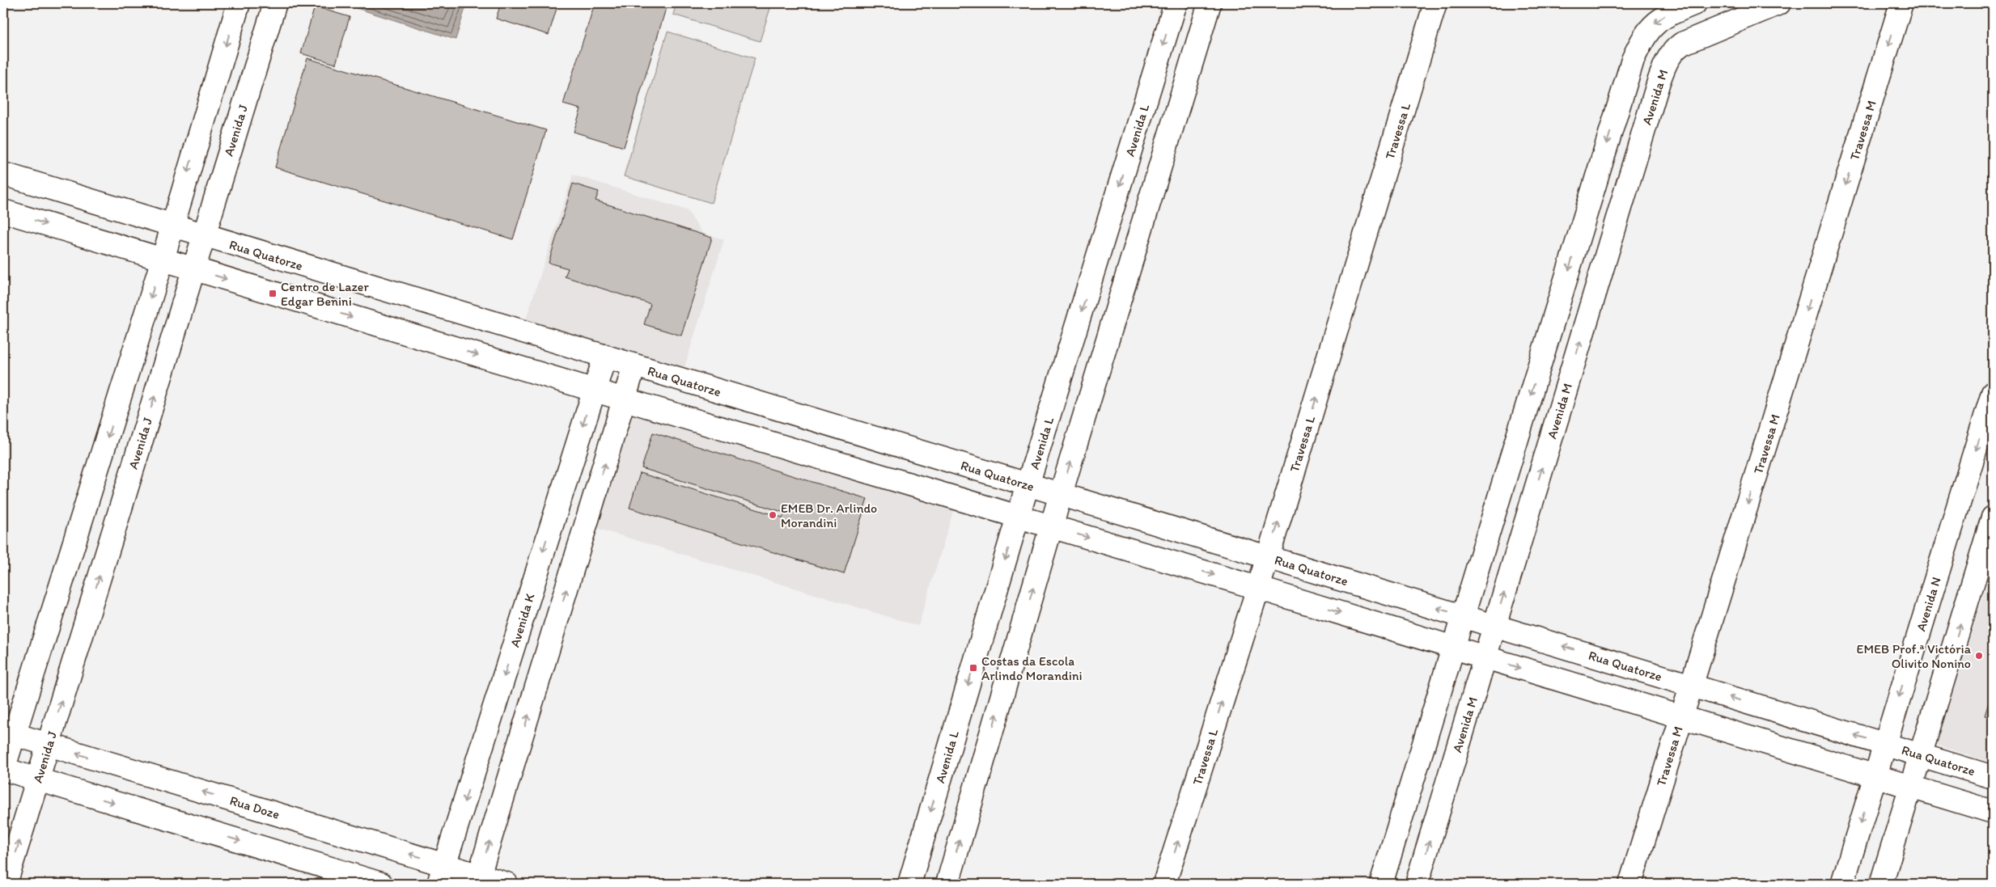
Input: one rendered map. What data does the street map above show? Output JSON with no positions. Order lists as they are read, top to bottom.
{
  "streets": {
    "street": [
      "Avenida M",
      "Avenida J",
      "Avenida L",
      "Travessa M",
      "Travessa L",
      "Rua Quatorze",
      "Avenida N",
      "Avenida K",
      "Rua Doze"
    ]
  },
  "crossings": [
    ["Avenida M", "Rua Quatorze"],
    ["Avenida J", "Rua Quatorze"],
    ["Avenida J", "Rua Doze"],
    ["Avenida L", "Rua Quatorze"],
    ["Travessa M", "Rua Quatorze"],
    ["Travessa L", "Rua Quatorze"],
    ["Rua Quatorze", "Avenida N"],
    ["Rua Quatorze", "Avenida K"],
    ["Avenida K", "Rua Doze"]
  ],
  "one_way": ["Travessa M", "Travessa L"],
  "places": {
    "transit": ["Centro de Lazer Edgar Benini", "Costas da Escola Arlindo Morandini"],
    "other": ["EMEB Dr. Arlindo Morandini", "EMEB Prof.ª Victória Olivito Nonino"]
  }
}
